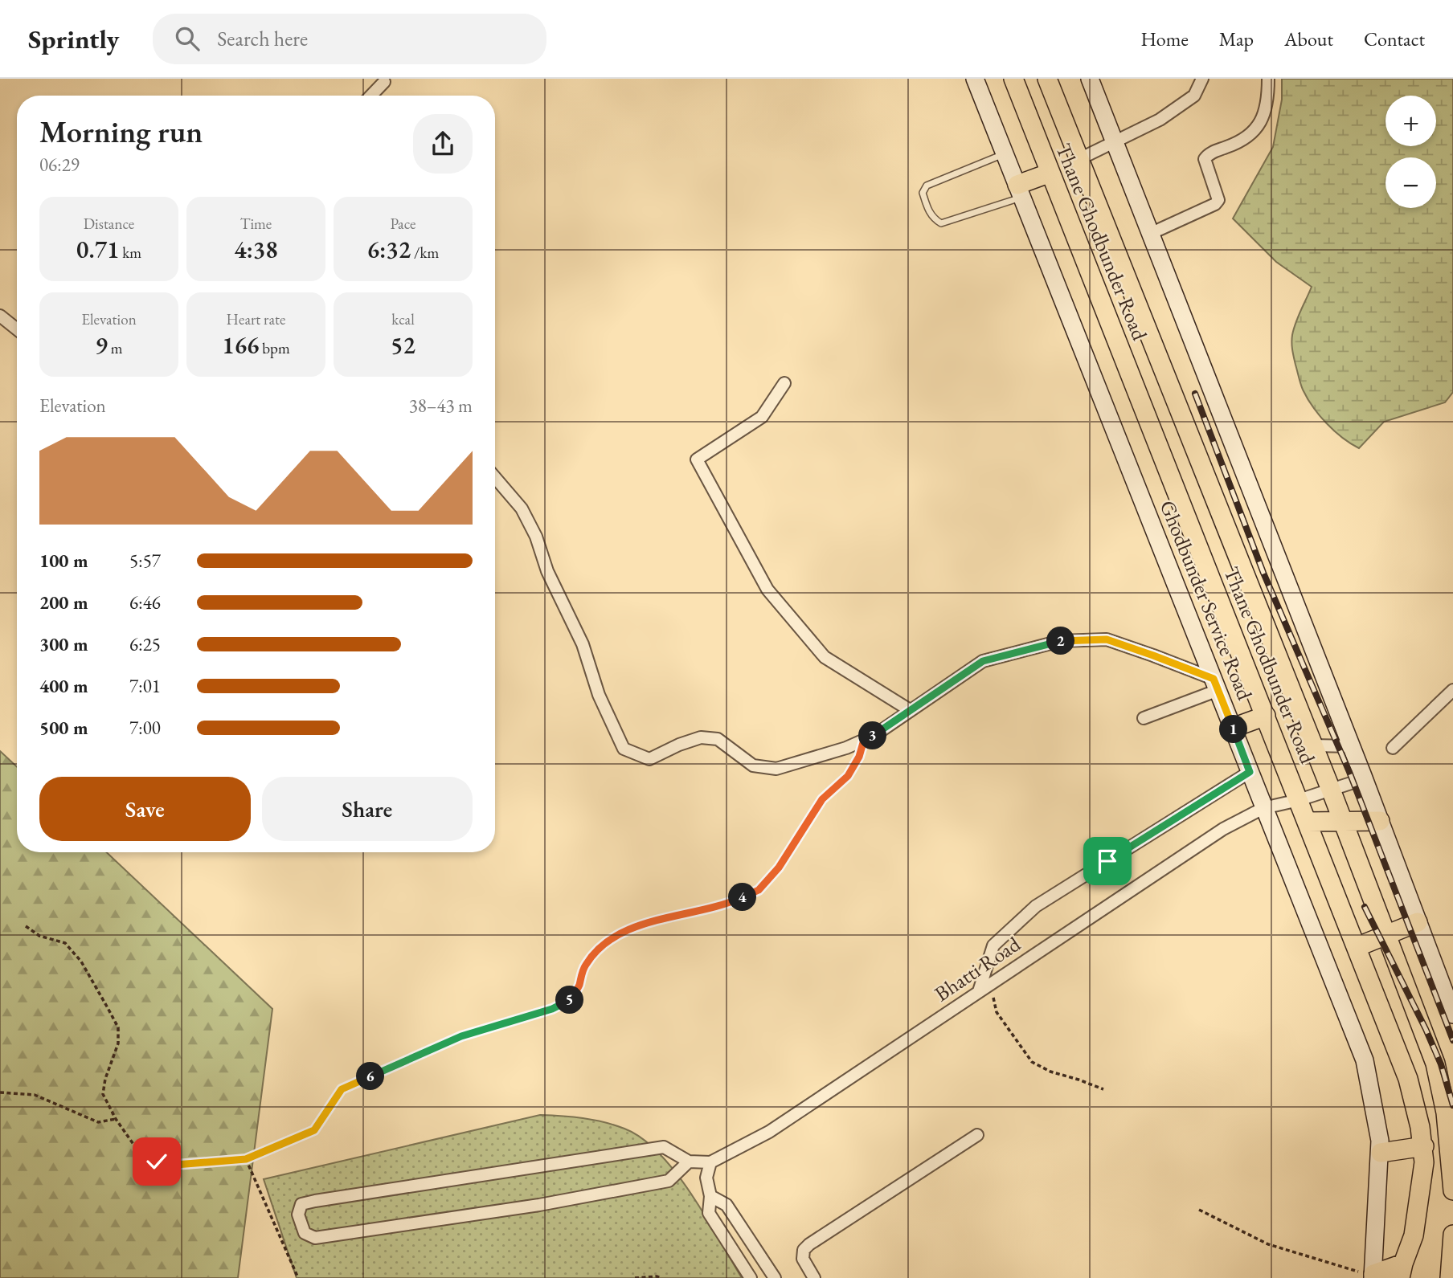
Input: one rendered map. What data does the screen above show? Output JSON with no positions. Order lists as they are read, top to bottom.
{
  "streets": {
    "main road": ["Thane Ghodbunder Road"],
    "street": ["Ghodbunder Service Road", "Bhatti Road"]
  },
  "crossings": [
    ["Thane Ghodbunder Road", "Bhatti Road"],
    ["Ghodbunder Service Road", "Bhatti Road"]
  ],
  "page": {
    "header": "Sprintly",
    "search": "Search here",
    "nav": [
      "Home",
      "Map",
      "About",
      "Contact"
    ],
    "map_buttons": ["+", "−"],
    "heading": ["Morning run", "06:29"],
    "stats": [
      ["Distance", "0.71 km"],
      ["Time", "4:38"],
      ["Pace", "6:32 /km"],
      ["Elevation", "9 m"],
      ["Heart rate", "166 bpm"],
      ["kcal", "52"]
    ],
    "chart": ["Elevation", "38–43 m"],
    "list": [
      {
        "name": "100 m",
        "note": "5:57"
      },
      {
        "name": "200 m",
        "note": "6:46"
      },
      {
        "name": "300 m",
        "note": "6:25"
      },
      {
        "name": "400 m",
        "note": "7:01"
      },
      {
        "name": "500 m",
        "note": "7:00"
      }
    ],
    "pins": [
      "2",
      "1",
      "3",
      "4",
      "5",
      "6"
    ],
    "buttons": ["Save", "Share"]
  }
}
